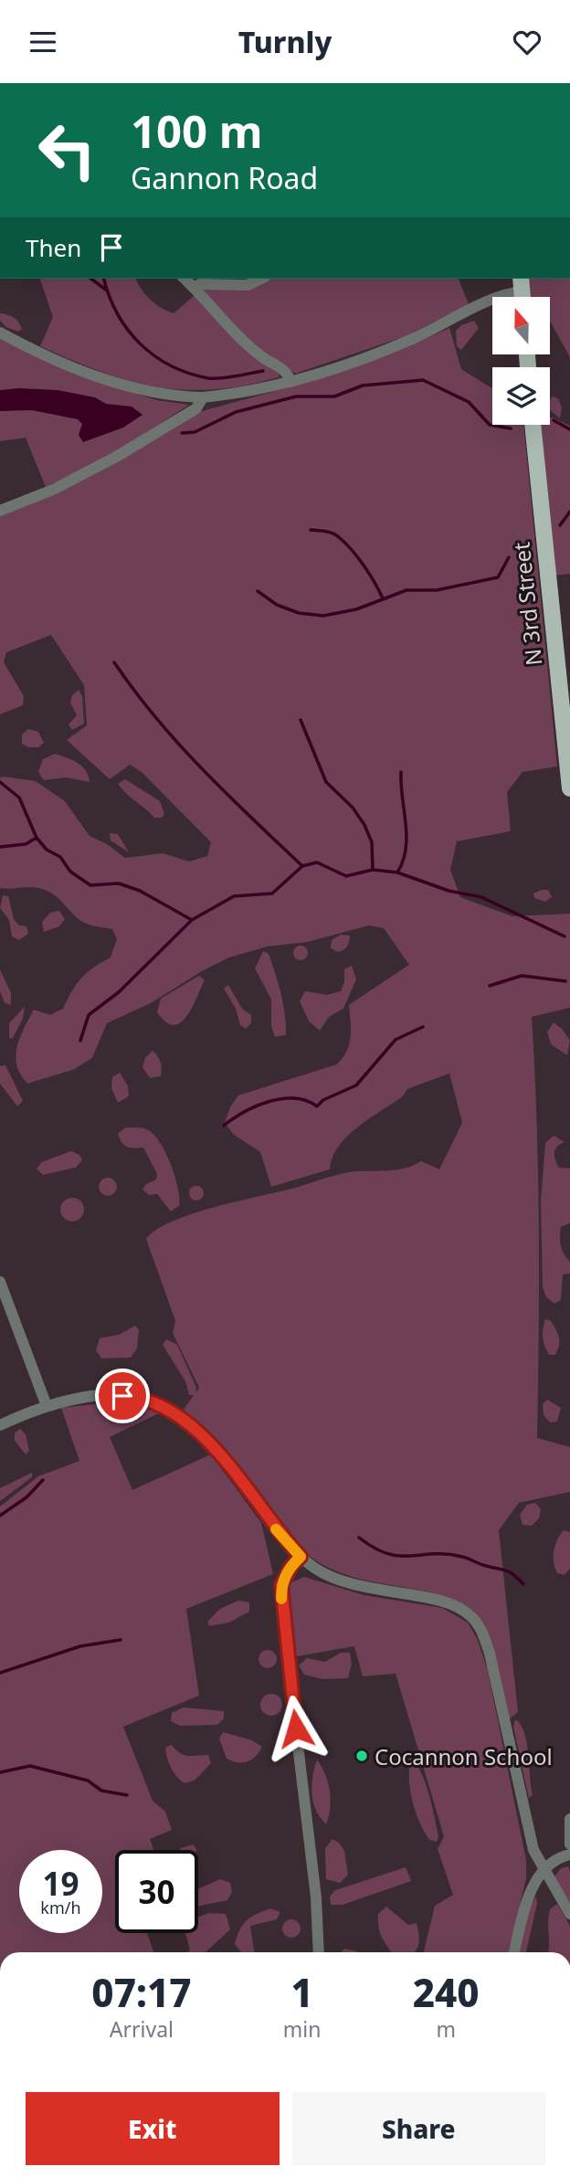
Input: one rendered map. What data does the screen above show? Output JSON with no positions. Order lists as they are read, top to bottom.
{
  "streets": {
    "main road": ["N 3rd Street"]
  },
  "places": ["Cocannon School"],
  "north": "top",
  "page": {
    "header": "Turnly",
    "turn": ["100 m", "Gannon Road"],
    "then": "Then",
    "speed": "19 km/h",
    "limit": "30",
    "eta": [
      "07:17",
      "Arrival",
      "1",
      "min",
      "240",
      "m"
    ],
    "buttons": ["Exit", "Share"]
  }
}
